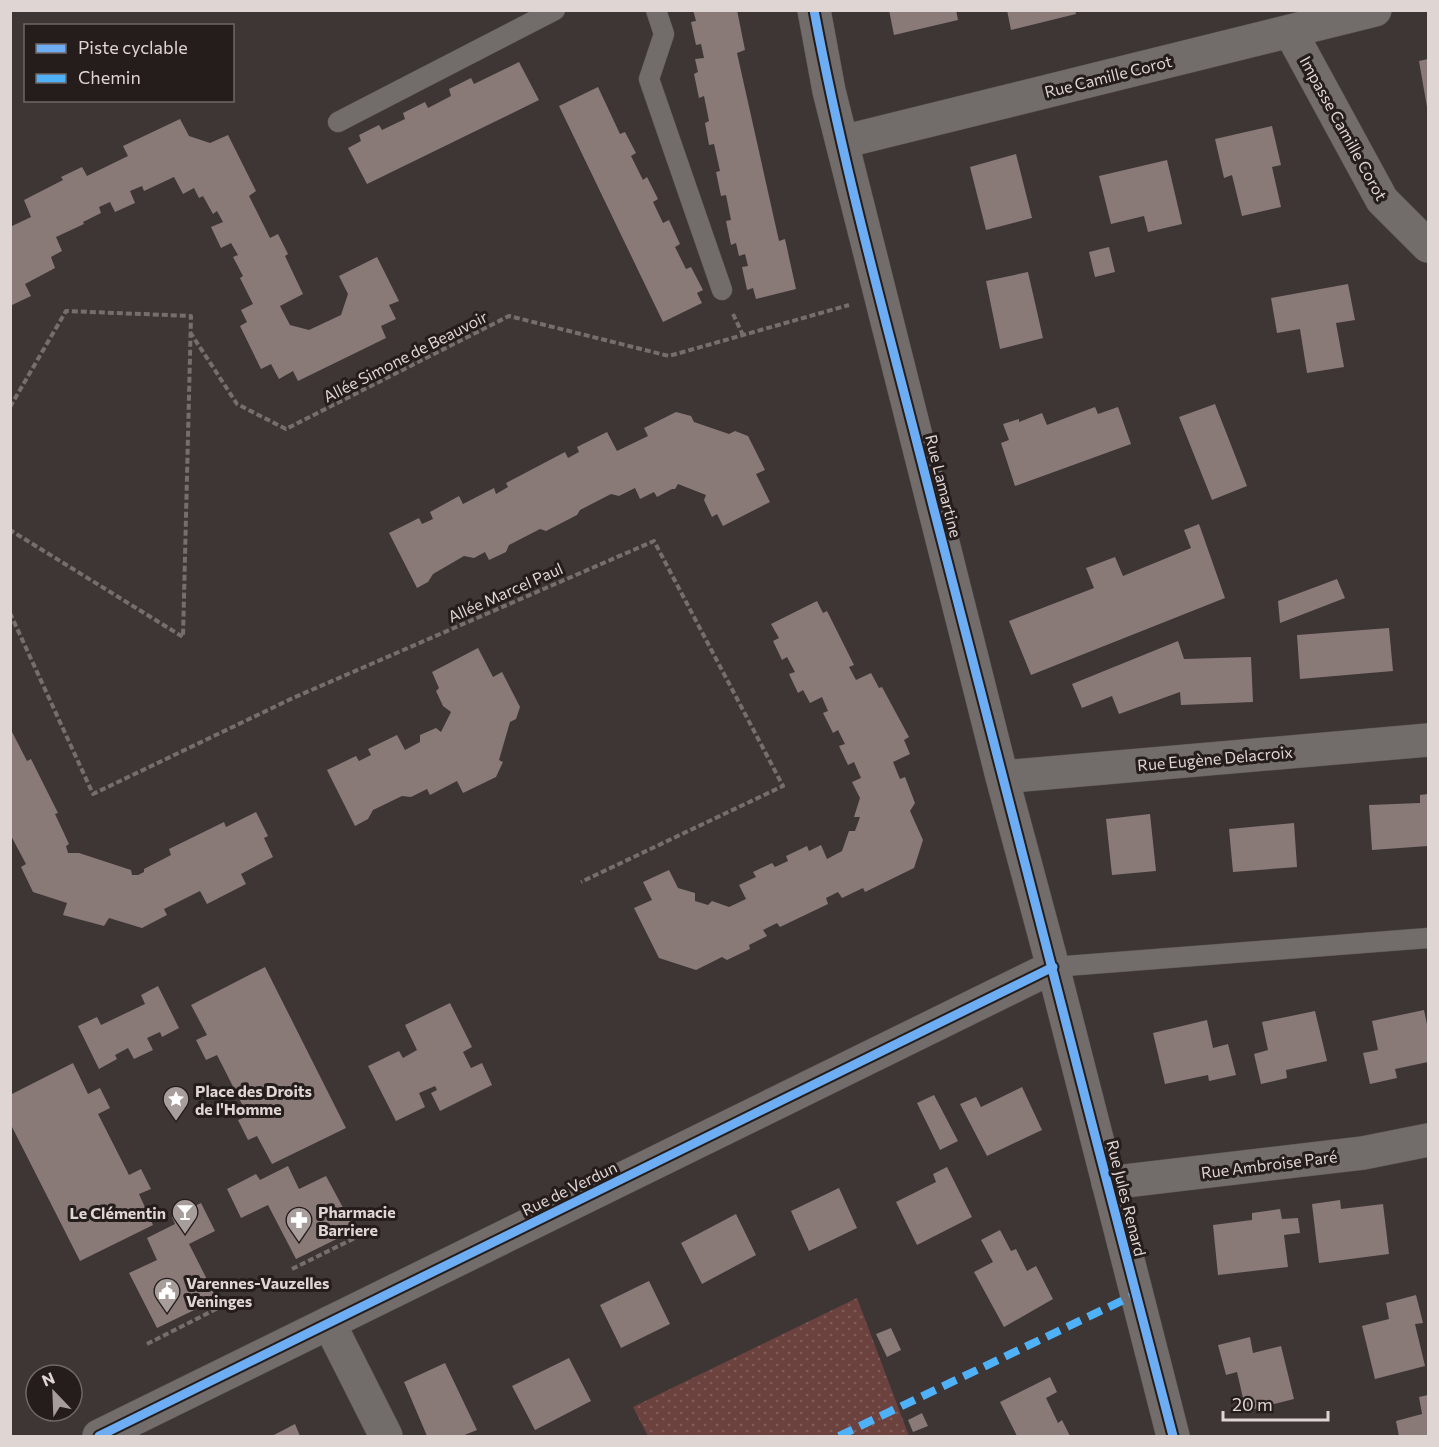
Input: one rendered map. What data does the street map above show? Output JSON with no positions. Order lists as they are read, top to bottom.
{
  "streets": {
    "street": [
      "Rue Camille Corot",
      "Impasse Camille Corot",
      "Rue Lamartine",
      "Rue Eugène Delacroix",
      "Rue Ambroise Paré",
      "Rue de Verdun",
      "Rue Jules Renard"
    ],
    "path": ["Allée Simone de Beauvoir", "Allée Marcel Paul"]
  },
  "crossings": [
    ["Rue Camille Corot", "Impasse Camille Corot"],
    ["Rue Camille Corot", "Rue Lamartine"],
    ["Allée Simone de Beauvoir", "Rue Lamartine"],
    ["Rue Lamartine", "Rue Eugène Delacroix"],
    ["Rue Lamartine", "Rue de Verdun"],
    ["Rue Lamartine", "Rue Jules Renard"],
    ["Rue Ambroise Paré", "Rue Jules Renard"],
    ["Rue de Verdun", "Rue Jules Renard"]
  ],
  "places": {
    "place": ["Place des Droits de l'Homme"],
    "bar": ["Le Clémentin"],
    "pharmacy": ["Pharmacie Barriere"],
    "public building": ["Varennes-Vauzelles Veninges"]
  },
  "legend": ["Piste cyclable", "Chemin"],
  "scale_bar": "20 m",
  "north": "top left"
}
